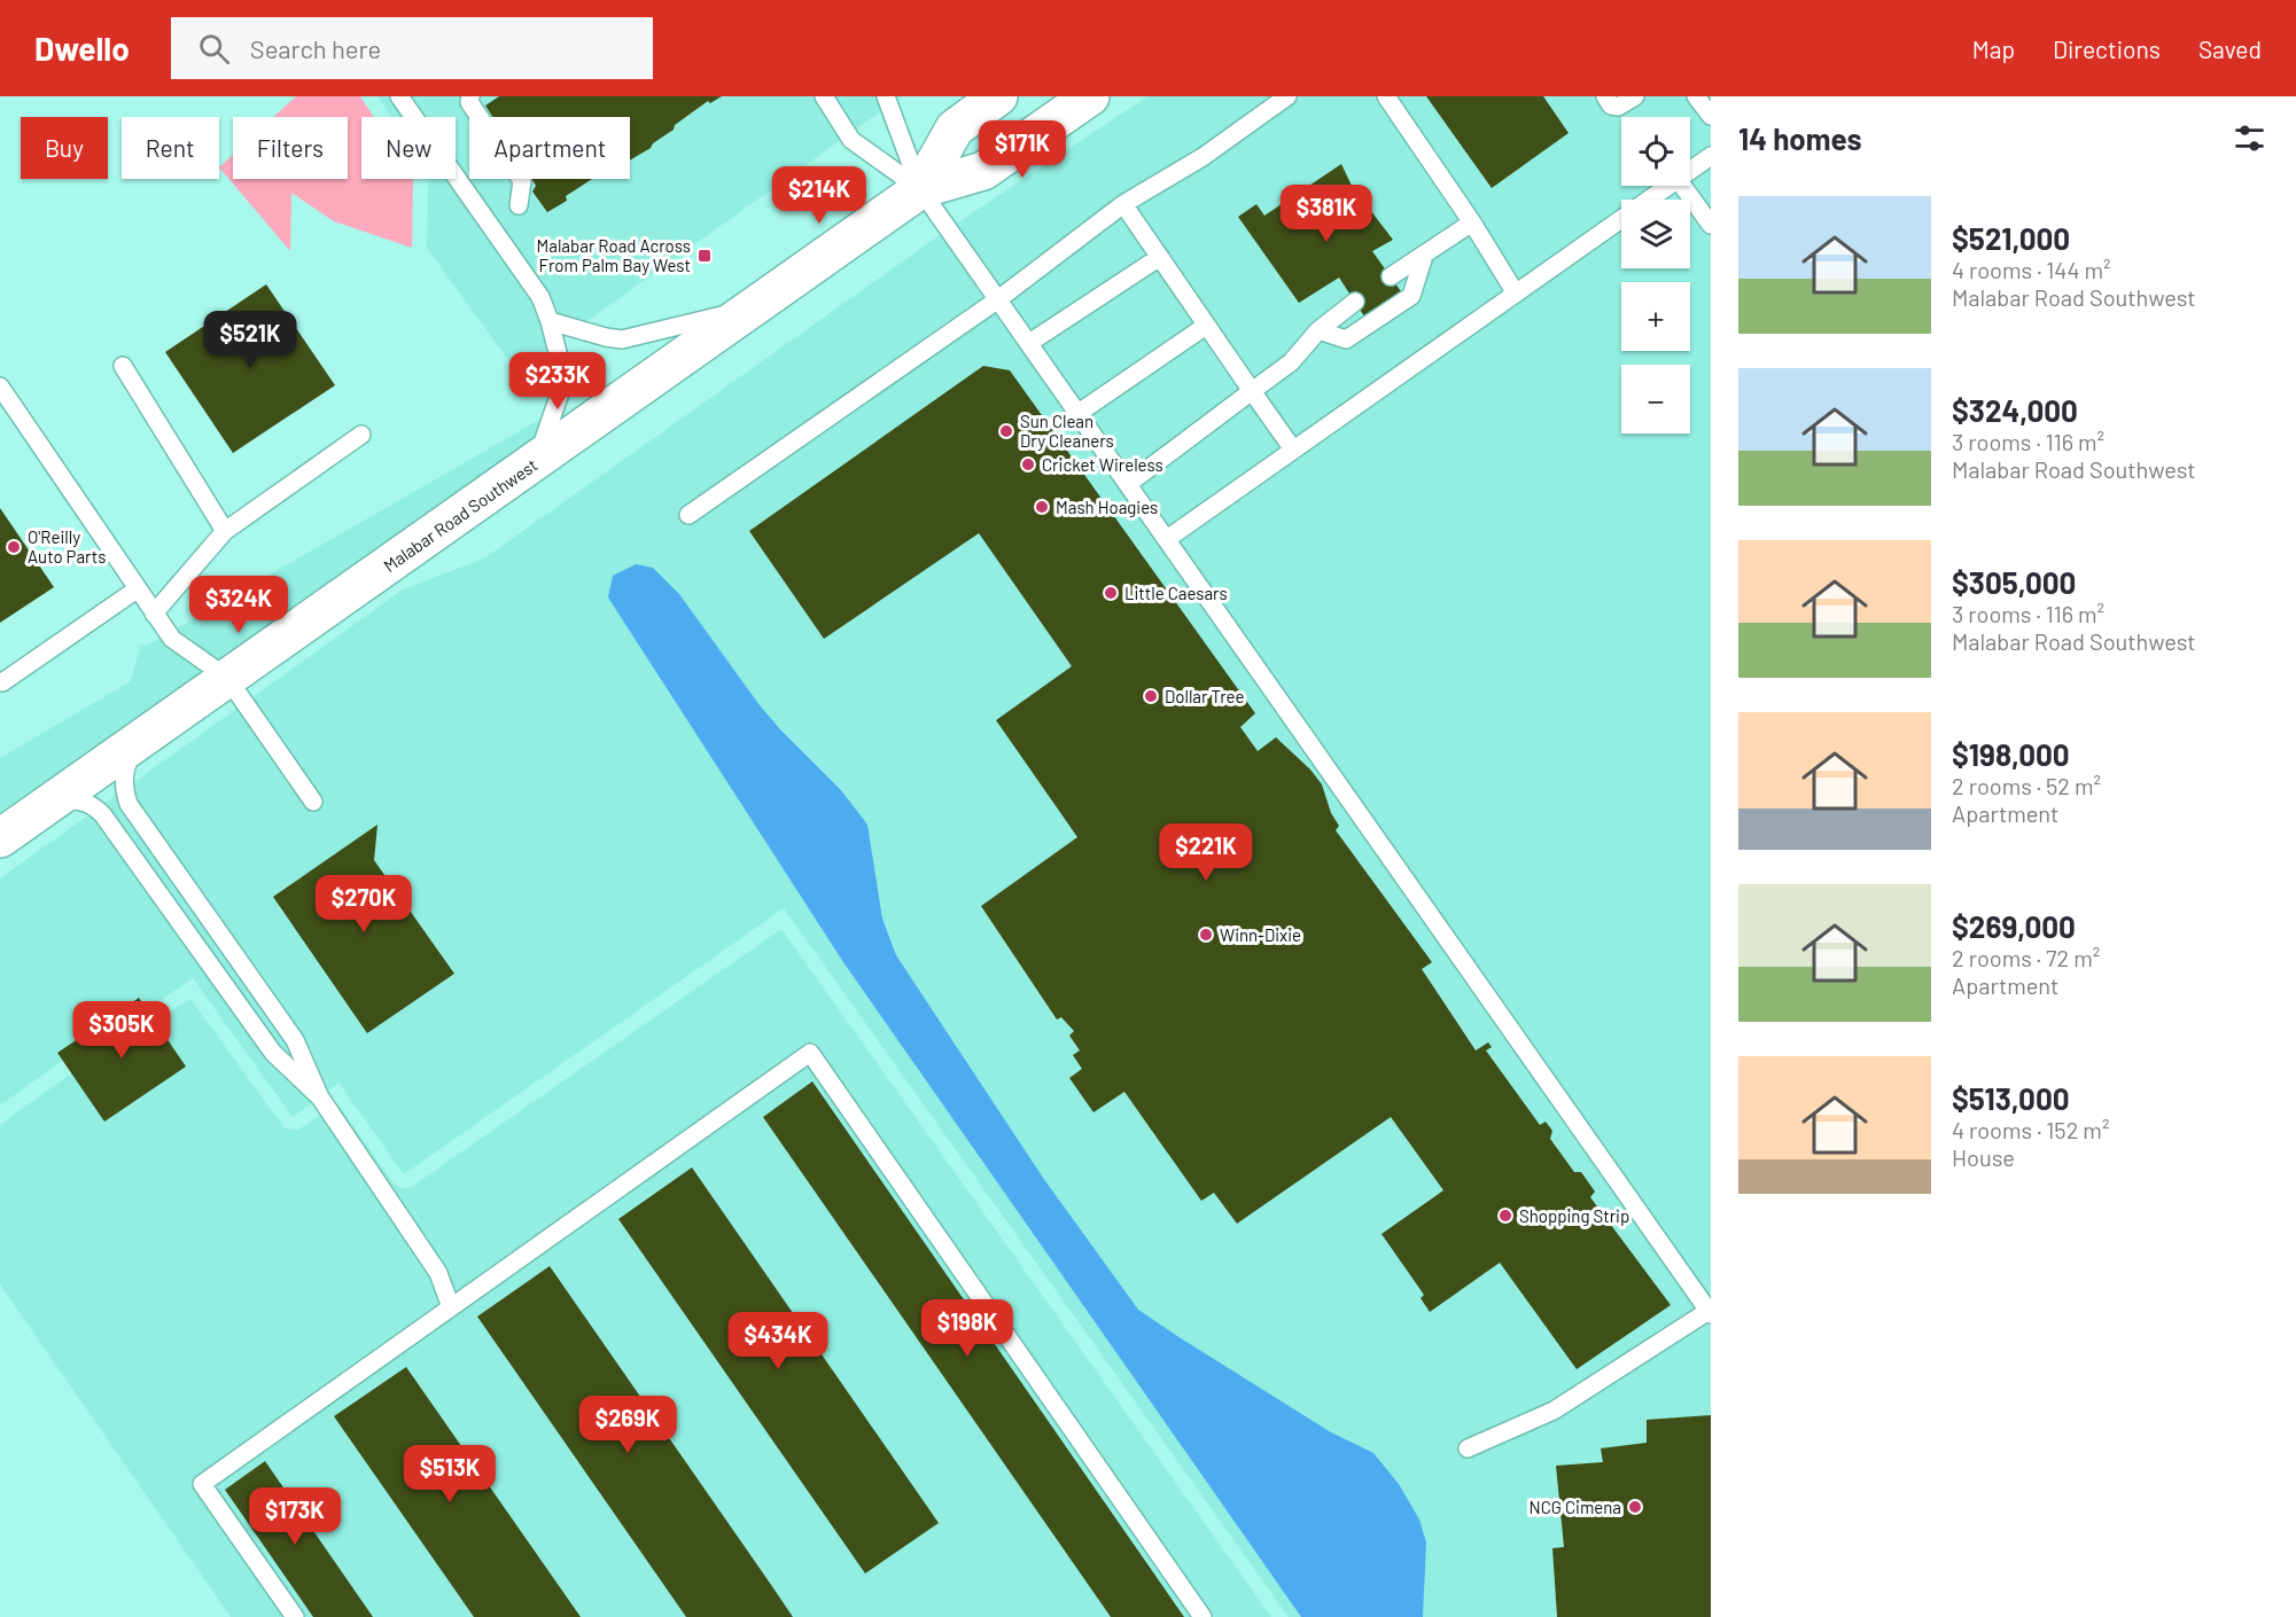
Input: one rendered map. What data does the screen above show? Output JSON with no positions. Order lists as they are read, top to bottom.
{
  "streets": {
    "main road": ["Malabar Road Southwest"]
  },
  "places": {
    "transit": ["Malabar Road Across From Palm Bay West"],
    "other": [
      "Sun Clean Dry Cleaners",
      "Cricket Wireless",
      "Mash Hoagies",
      "O'Reilly Auto Parts",
      "Little Caesars",
      "Dollar Tree",
      "Winn-Dixie",
      "Shopping Strip",
      "NCG Cimena"
    ]
  },
  "page": {
    "header": "Dwello",
    "search": "Search here",
    "nav": ["Map", "Directions", "Saved"],
    "heading": "14 homes",
    "map_buttons": ["+", "−"],
    "chip": [
      "Buy",
      "Rent",
      "Filters",
      "New",
      "Apartment"
    ],
    "price": [
      "$171K",
      "$214K",
      "$381K",
      "$521K",
      "$233K",
      "$324K",
      "$221K",
      "$270K",
      "$305K",
      "$198K",
      "$434K",
      "$269K",
      "$513K",
      "$173K"
    ],
    "list": [
      {
        "name": "$521,000",
        "note": "4 rooms · 144 m² · Malabar Road Southwest"
      },
      {
        "name": "$324,000",
        "note": "3 rooms · 116 m² · Malabar Road Southwest"
      },
      {
        "name": "$305,000",
        "note": "3 rooms · 116 m² · Malabar Road Southwest"
      },
      {
        "name": "$198,000",
        "note": "2 rooms · 52 m² · Apartment"
      },
      {
        "name": "$269,000",
        "note": "2 rooms · 72 m² · Apartment"
      },
      {
        "name": "$513,000",
        "note": "4 rooms · 152 m² · House"
      }
    ]
  }
}
